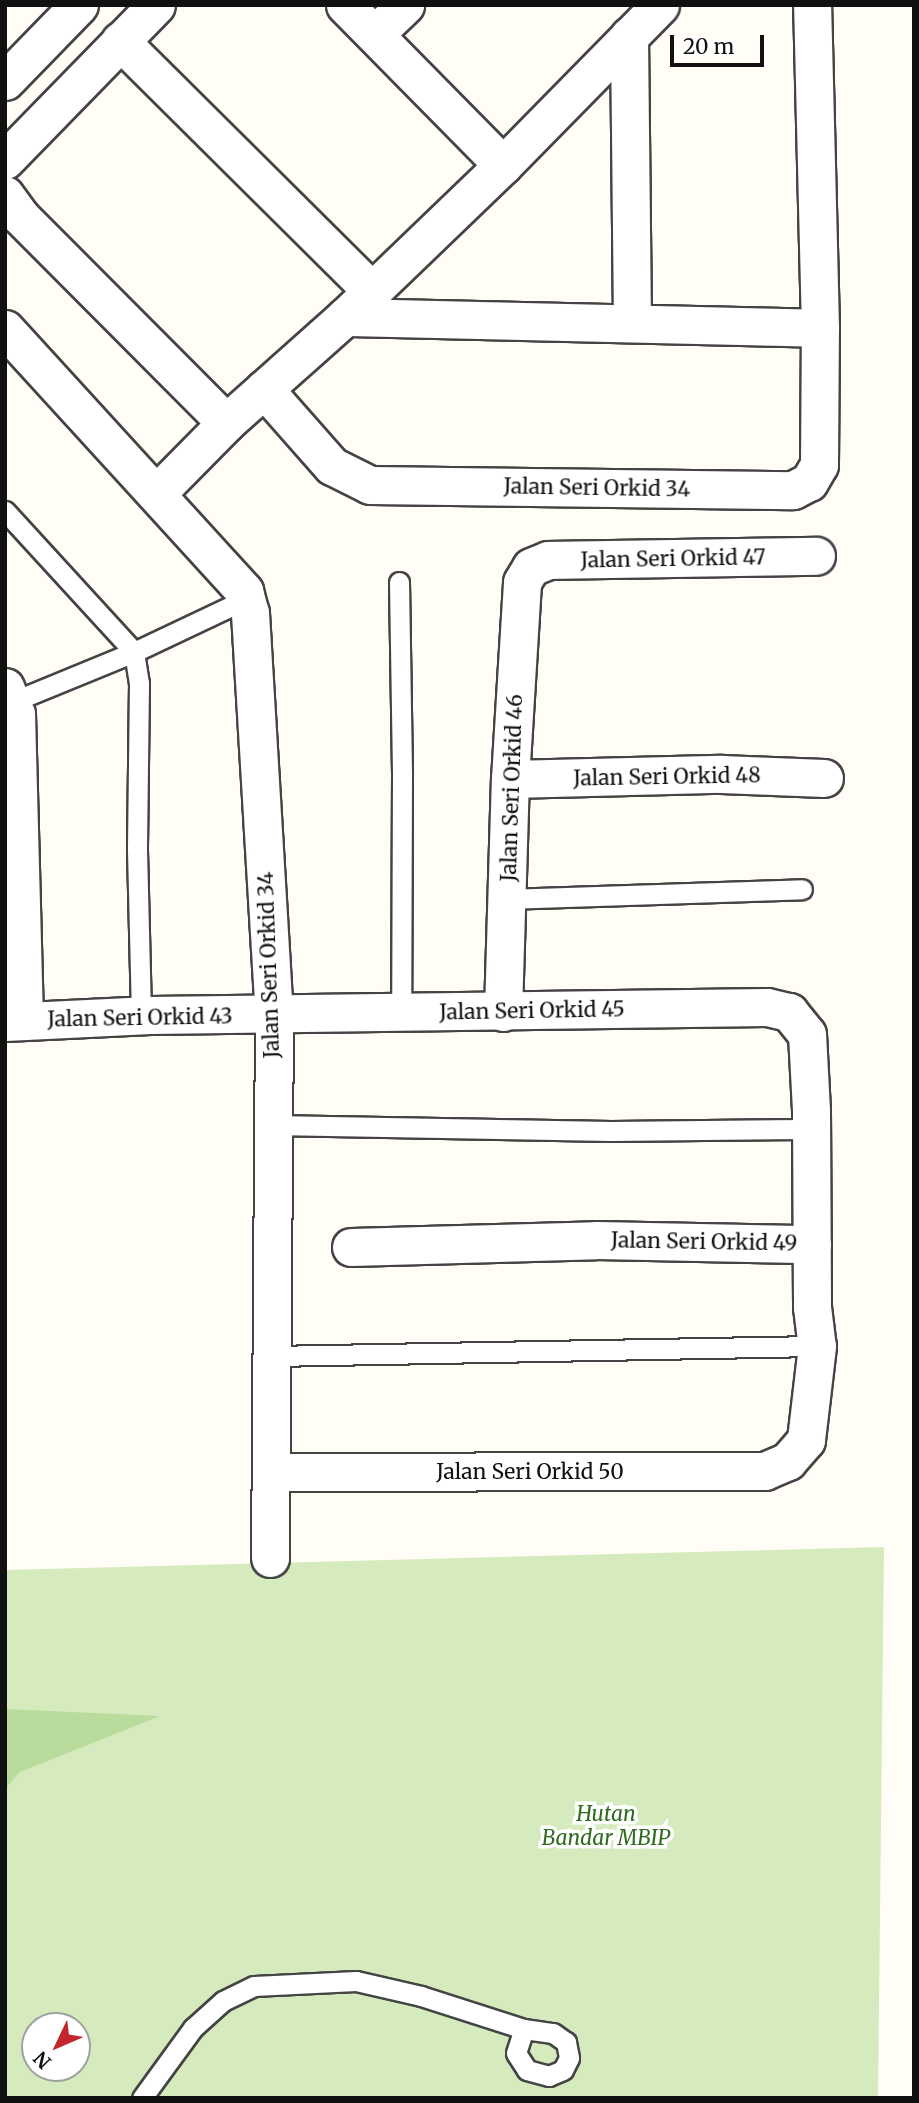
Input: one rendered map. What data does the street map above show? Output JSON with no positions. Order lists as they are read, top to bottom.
{
  "streets": {
    "street": [
      "Jalan Seri Orkid 34",
      "Jalan Seri Orkid 47",
      "Jalan Seri Orkid 48",
      "Jalan Seri Orkid 46",
      "Jalan Seri Orkid 45",
      "Jalan Seri Orkid 43",
      "Jalan Seri Orkid 49",
      "Jalan Seri Orkid 50"
    ]
  },
  "crossings": [
    ["Jalan Seri Orkid 34", "Jalan Seri Orkid 45"],
    ["Jalan Seri Orkid 34", "Jalan Seri Orkid 43"],
    ["Jalan Seri Orkid 34", "Jalan Seri Orkid 50"],
    ["Jalan Seri Orkid 47", "Jalan Seri Orkid 46"],
    ["Jalan Seri Orkid 48", "Jalan Seri Orkid 46"],
    ["Jalan Seri Orkid 46", "Jalan Seri Orkid 45"],
    ["Jalan Seri Orkid 45", "Jalan Seri Orkid 43"]
  ],
  "parks": ["Hutan Bandar MBIP"],
  "scale_bar": "20 m",
  "north": "bottom left"
}
